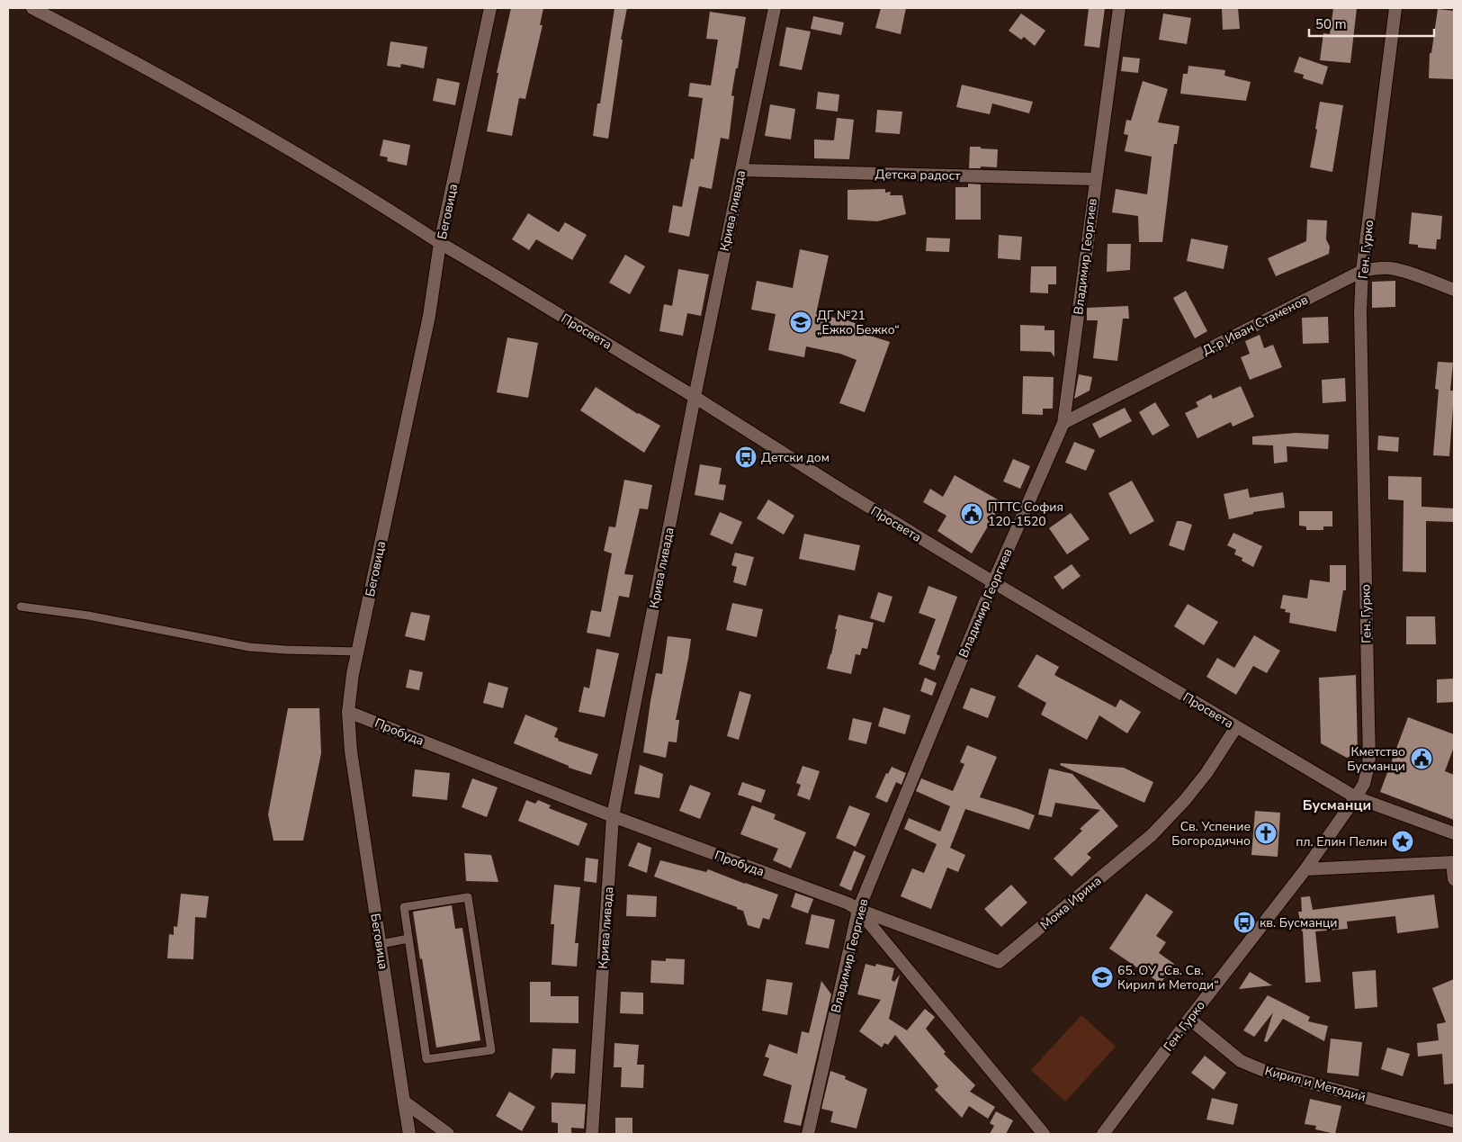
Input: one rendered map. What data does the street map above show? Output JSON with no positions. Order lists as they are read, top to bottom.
{
  "streets": {
    "street": [
      "Детска радост",
      "Крива ливада",
      "Беговица",
      "Ген. Гурко",
      "Владимир Георгиев",
      "Д-р Иван Стаменов",
      "Просвета",
      "Пробуда",
      "Мома Ирина",
      "Кирил и Методий"
    ]
  },
  "crossings": [
    ["Детска радост", "Крива ливада"],
    ["Детска радост", "Владимир Георгиев"],
    ["Крива ливада", "Просвета"],
    ["Крива ливада", "Пробуда"],
    ["Беговица", "Просвета"],
    ["Беговица", "Пробуда"],
    ["Ген. Гурко", "Д-р Иван Стаменов"],
    ["Ген. Гурко", "Просвета"],
    ["Ген. Гурко", "Кирил и Методий"],
    ["Владимир Георгиев", "Д-р Иван Стаменов"],
    ["Владимир Георгиев", "Просвета"],
    ["Владимир Георгиев", "Пробуда"],
    ["Владимир Георгиев", "Мома Ирина"],
    ["Просвета", "Мома Ирина"],
    ["Пробуда", "Мома Ирина"]
  ],
  "districts": ["Бусманци"],
  "places": {
    "school or university": ["ДГ №21 „Ежко Бежко“", "65. ОУ „Св. Св. Кирил и Методи“"],
    "bus stop": ["Детски дом", "кв. Бусманци"],
    "public building": ["ПТТС София 120-1520", "Кметство Бусманци"],
    "church": ["Св. Успение Богородично"],
    "place": ["пл. Елин Пелин"]
  },
  "scale_bar": "50 m"
}
